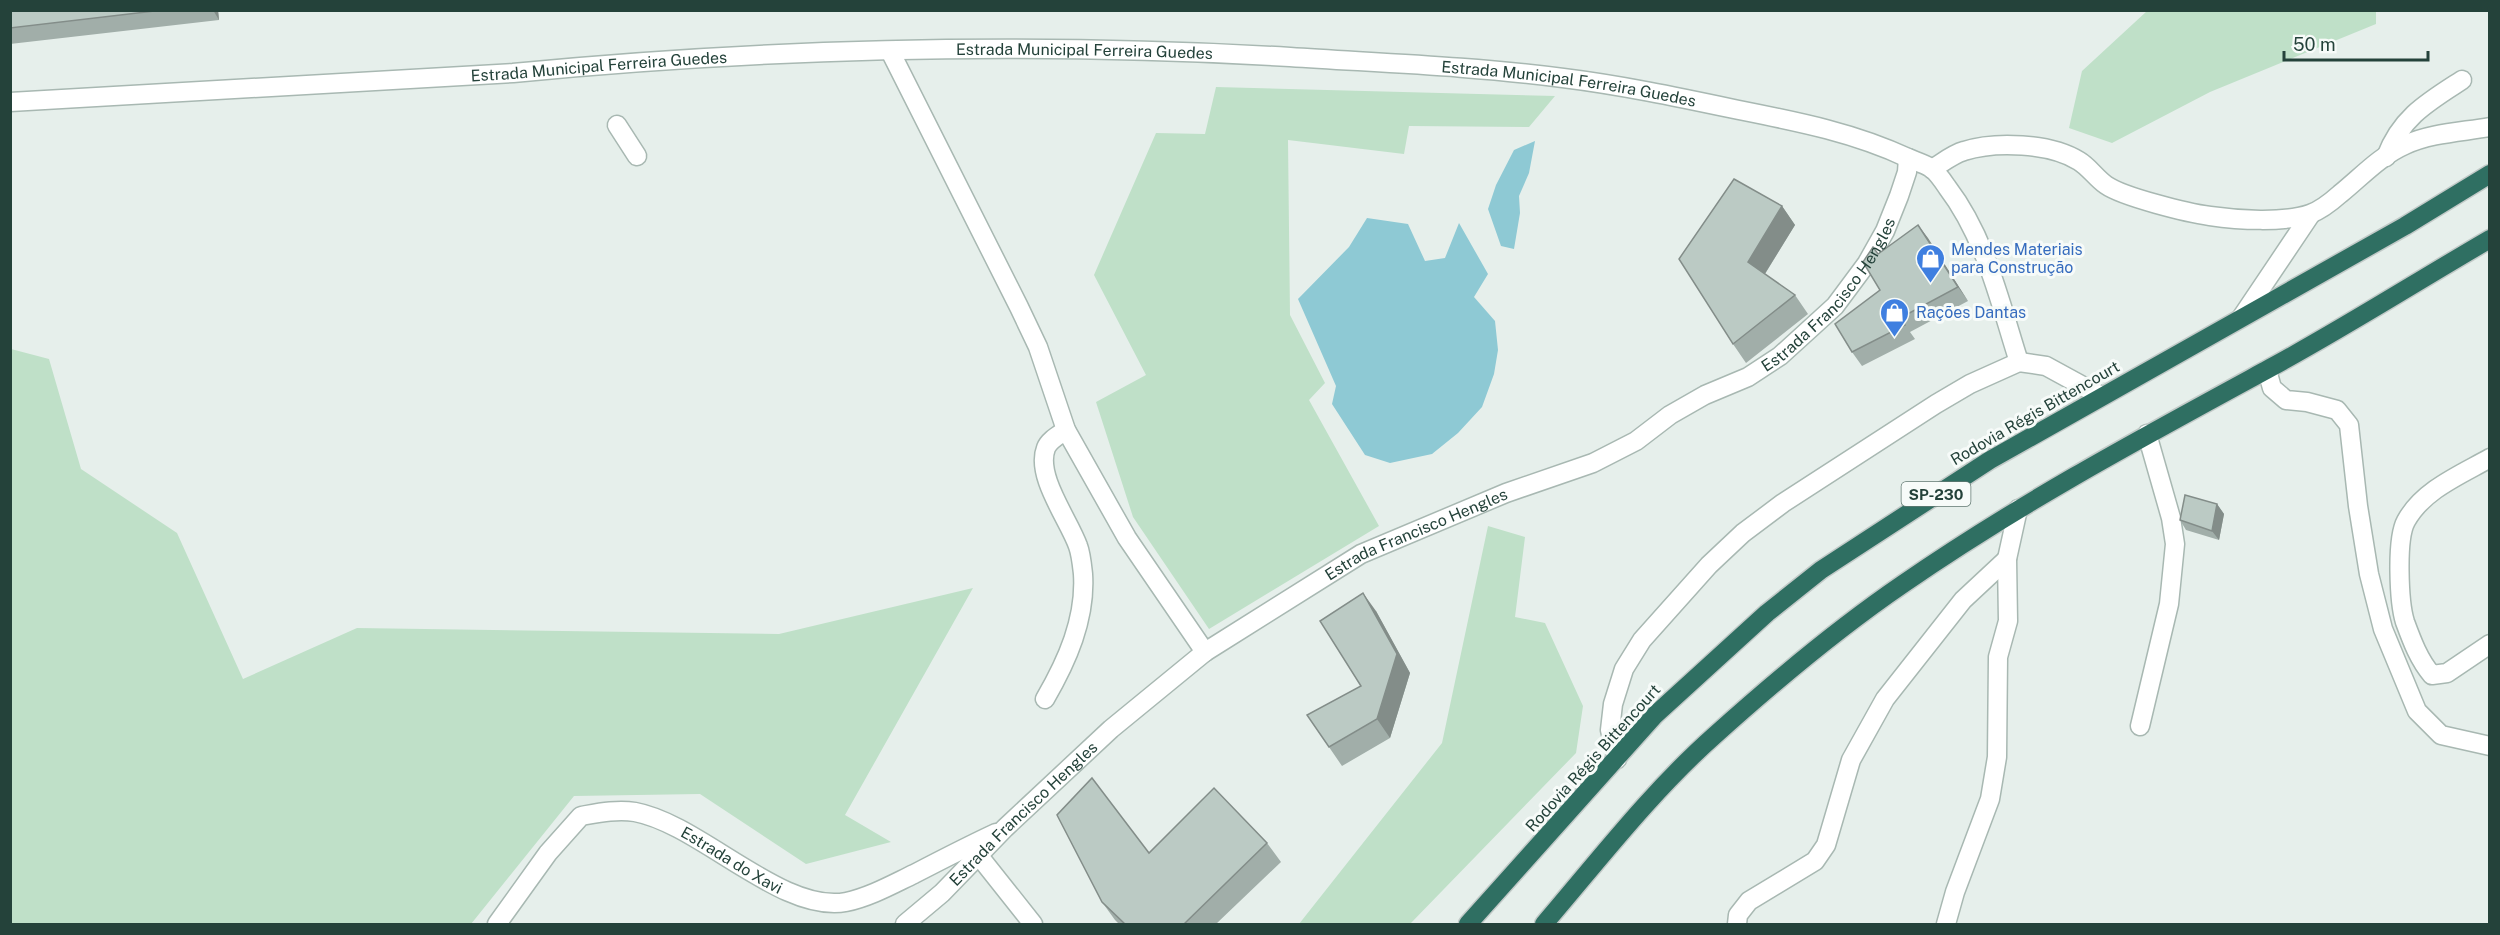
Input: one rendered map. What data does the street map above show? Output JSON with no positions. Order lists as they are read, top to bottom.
{
  "streets": {
    "highway": ["Rodovia Régis Bittencourt", "SP-230"],
    "street": ["Estrada Municipal Ferreira Guedes", "Estrada Francisco Hengles", "Estrada do Xavi"]
  },
  "crossings": [
    ["Estrada Municipal Ferreira Guedes", "Estrada Francisco Hengles"],
    ["Estrada Francisco Hengles", "Estrada do Xavi"]
  ],
  "places": {
    "shop": ["Mendes Materiais para Construção", "Rações Dantas"]
  },
  "scale_bar": "50 m"
}
